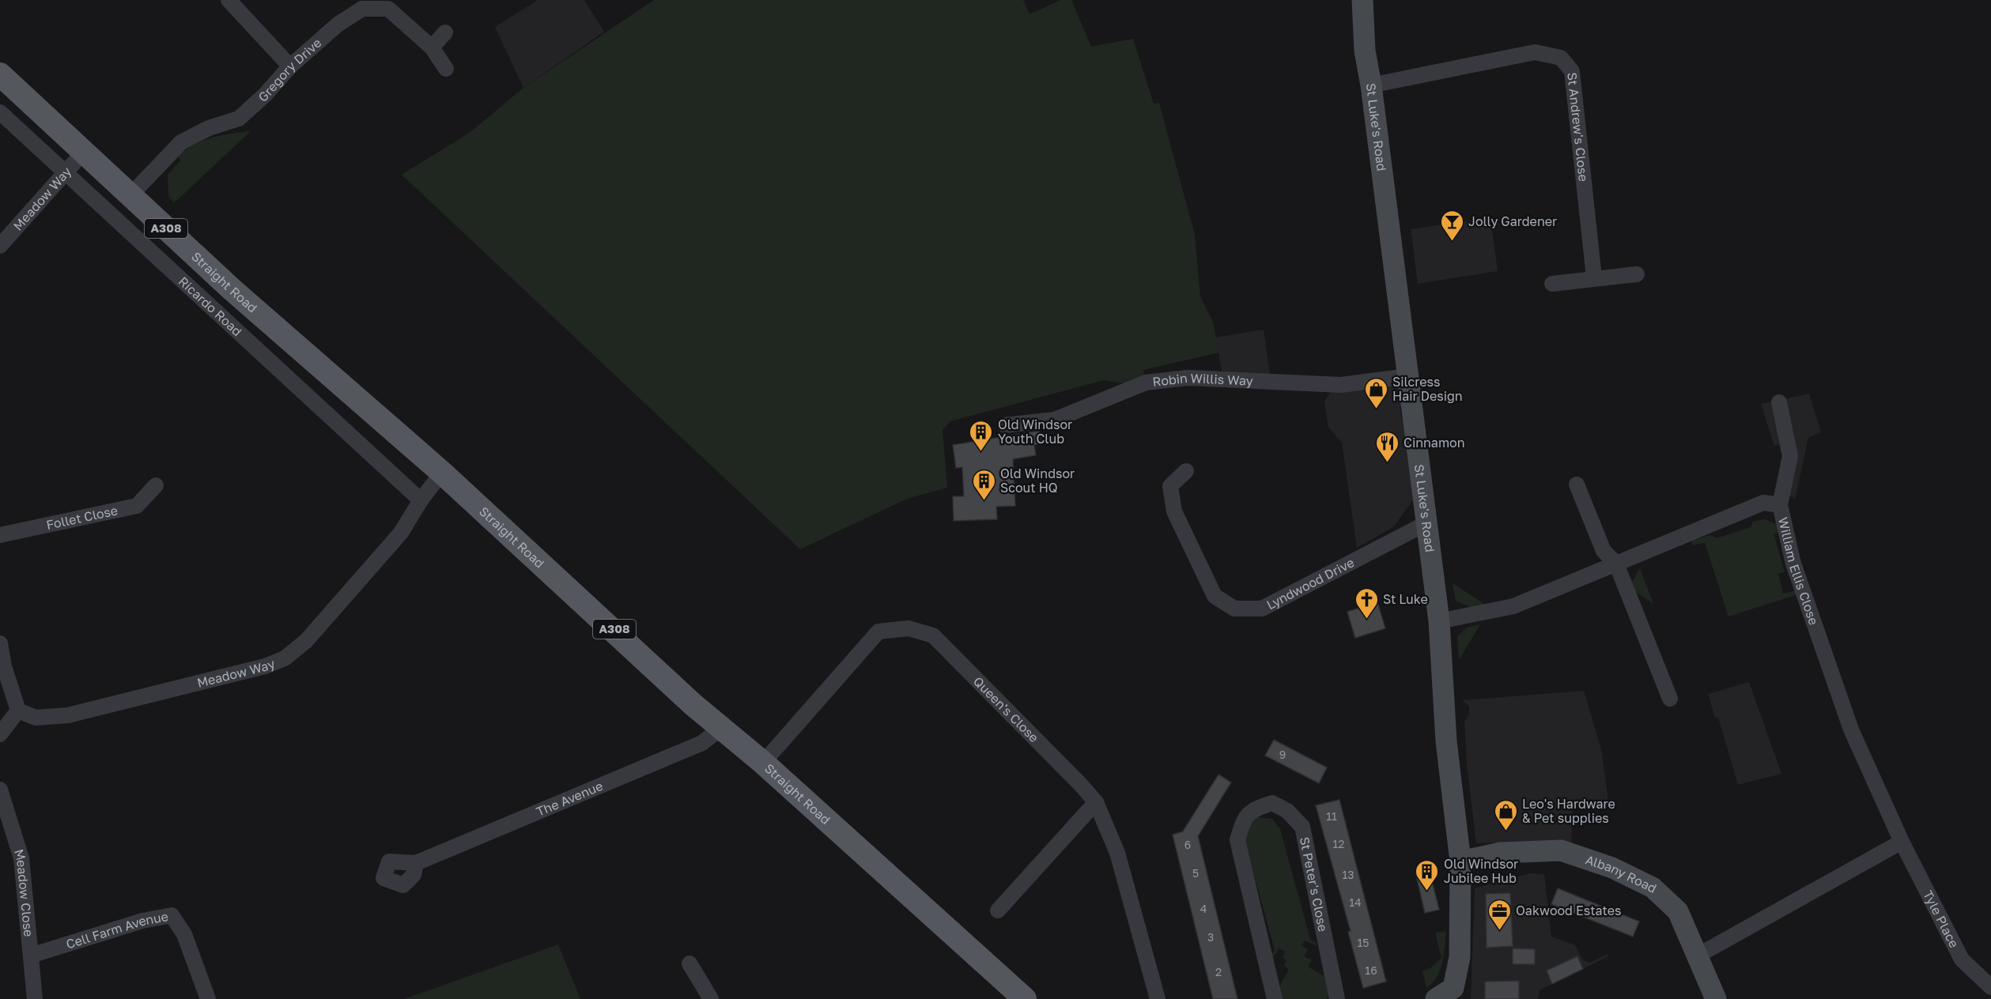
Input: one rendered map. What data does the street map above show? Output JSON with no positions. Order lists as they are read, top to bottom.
{
  "streets": {
    "main road": [
      "St Luke's Road",
      "A308",
      "Straight Road",
      "Albany Road"
    ],
    "street": [
      "Gregory Drive",
      "St Andrew's Close",
      "Meadow Way",
      "Ricardo Road",
      "Robin Willis Way",
      "Follet Close",
      "William Ellis Close",
      "Lyndwood Drive",
      "Queen's Close",
      "The Avenue",
      "St Peter's Close",
      "Meadow Close",
      "Tyle Place",
      "Cell Farm Avenue"
    ]
  },
  "crossings": [
    ["Gregory Drive", "Straight Road"],
    ["St Luke's Road", "St Andrew's Close"],
    ["St Luke's Road", "Robin Willis Way"],
    ["St Luke's Road", "William Ellis Close"],
    ["St Luke's Road", "Lyndwood Drive"],
    ["St Luke's Road", "Albany Road"],
    ["Meadow Way", "Straight Road"],
    ["Meadow Way", "Ricardo Road"],
    ["Straight Road", "Queen's Close"],
    ["Straight Road", "The Avenue"],
    ["William Ellis Close", "Tyle Place"],
    ["Meadow Close", "Cell Farm Avenue"]
  ],
  "places": {
    "bar": ["Jolly Gardener"],
    "shop": ["Silcress Hair Design", "Leo's Hardware & Pet supplies"],
    "building": ["Old Windsor Youth Club", "Old Windsor Scout HQ", "Old Windsor Jubilee Hub"],
    "restaurant": ["Cinnamon"],
    "church": ["St Luke"],
    "office": ["Oakwood Estates"]
  },
  "house_numbers": [
    "9",
    "11",
    "12",
    "6",
    "5",
    "13",
    "14",
    "4",
    "3",
    "15",
    "16",
    "2"
  ]
}
